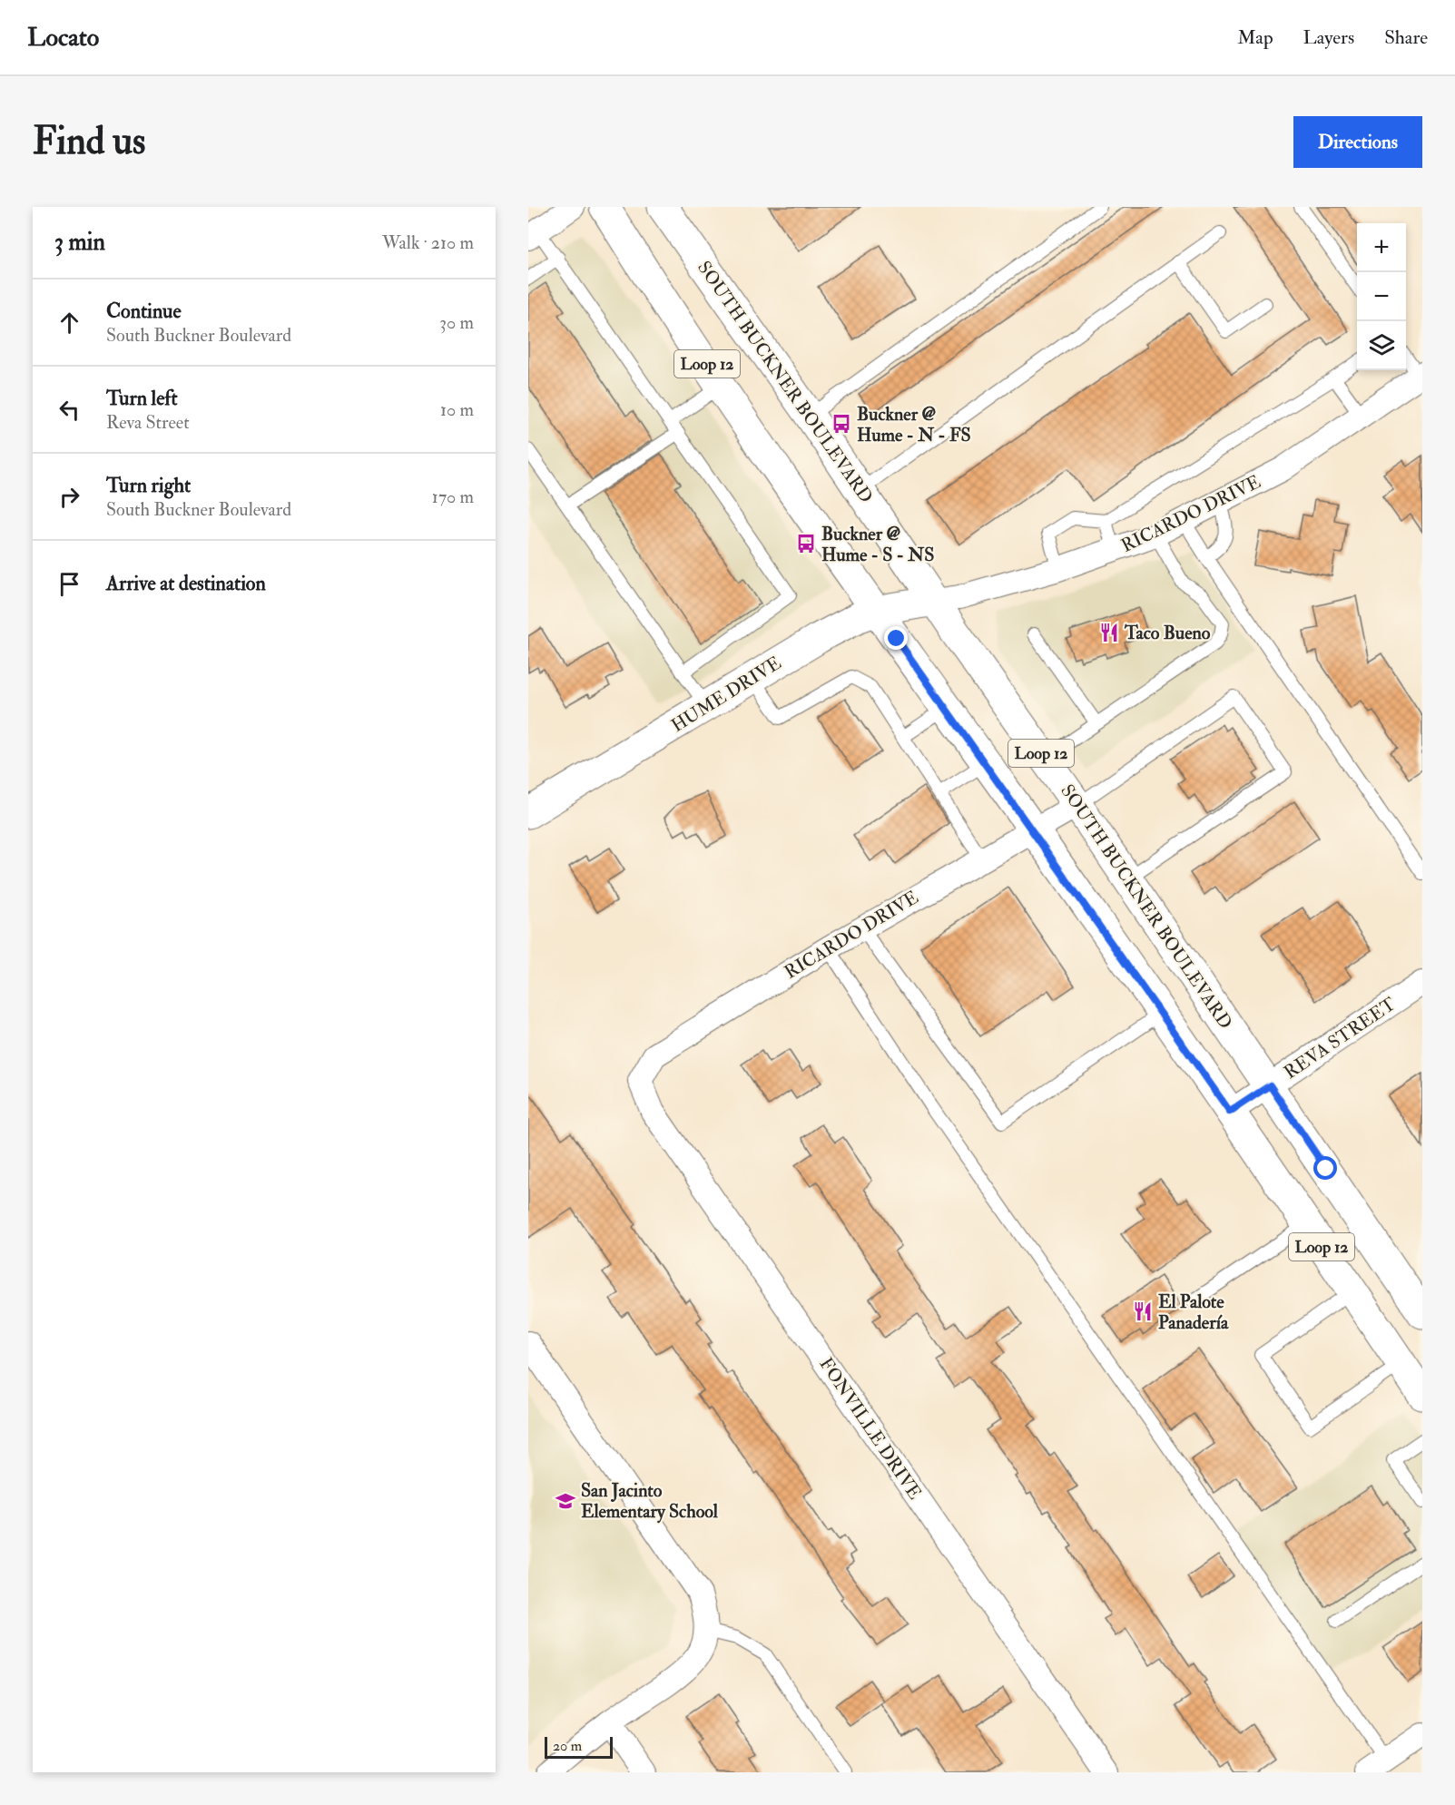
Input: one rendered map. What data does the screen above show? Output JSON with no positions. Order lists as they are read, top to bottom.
{
  "streets": {
    "main road": ["Loop 12", "SOUTH BUCKNER BOULEVARD", "HUME DRIVE"],
    "street": ["RICARDO DRIVE", "REVA STREET", "FONVILLE DRIVE"]
  },
  "crossings": [
    ["Loop 12", "RICARDO DRIVE"],
    ["Loop 12", "HUME DRIVE"],
    ["Loop 12", "REVA STREET"],
    ["SOUTH BUCKNER BOULEVARD", "RICARDO DRIVE"],
    ["SOUTH BUCKNER BOULEVARD", "HUME DRIVE"],
    ["SOUTH BUCKNER BOULEVARD", "REVA STREET"],
    ["RICARDO DRIVE", "HUME DRIVE"],
    ["RICARDO DRIVE", "FONVILLE DRIVE"]
  ],
  "places": {
    "bus stop": ["Buckner @ Hume - N - FS", "Buckner @ Hume - S - NS"],
    "restaurant": ["Taco Bueno", "El Palote Panadería"],
    "school or university": ["San Jacinto Elementary School"]
  },
  "scale_bar": "20 m",
  "page": {
    "header": "Locato",
    "nav": ["Map", "Layers", "Share"],
    "buttons": "Directions",
    "title": "Find us",
    "heading": ["3 min", "Walk · 210 m"],
    "map_buttons": ["+", "−"],
    "list": [
      ["Continue", "South Buckner Boulevard", "30 m"],
      ["Turn left", "Reva Street", "10 m"],
      ["Turn right", "South Buckner Boulevard", "170 m"],
      "Arrive at destination"
    ],
    "scale": "20 m"
  }
}
